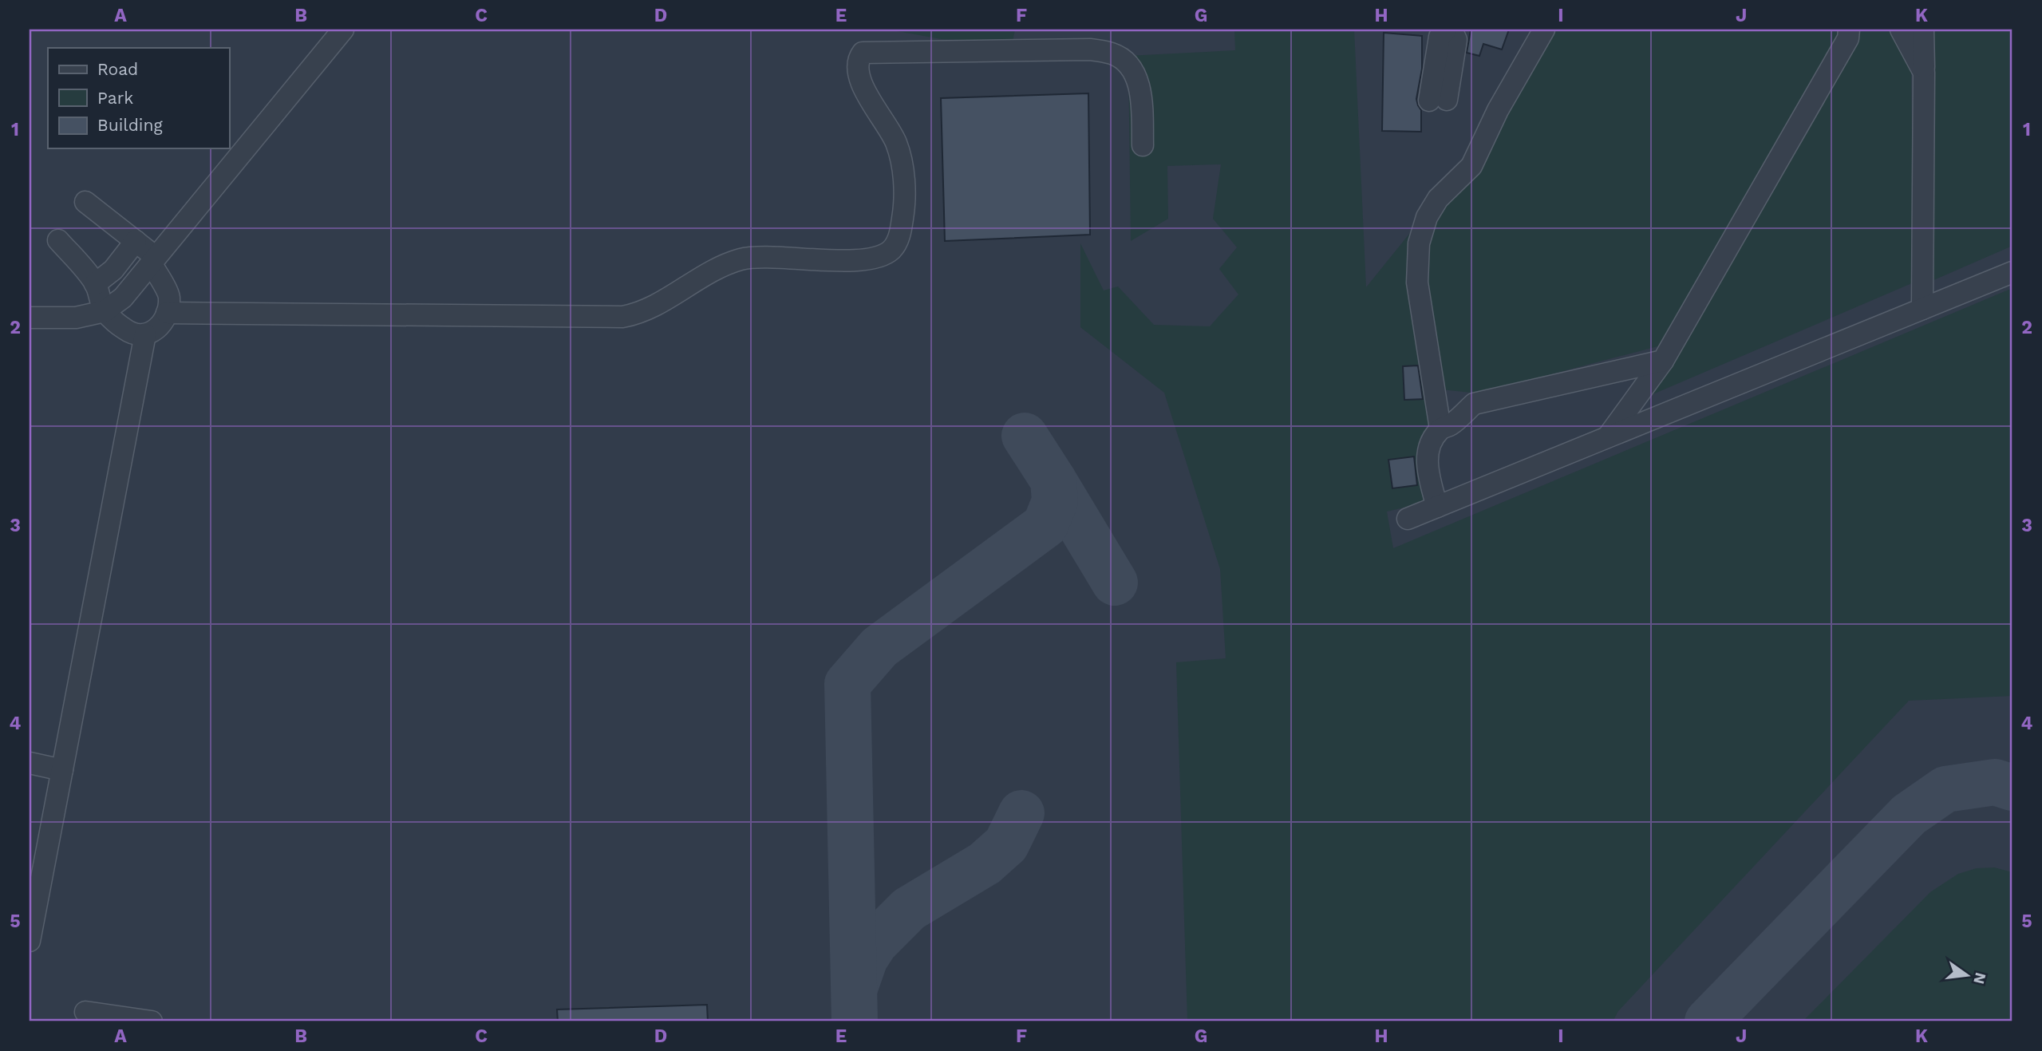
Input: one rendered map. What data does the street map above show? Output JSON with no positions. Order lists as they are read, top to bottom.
{
  "legend": ["Road", "Park", "Building"],
  "north": "right",
  "grid": {
    "columns": [
      "A",
      "B",
      "C",
      "D",
      "E",
      "F",
      "G",
      "H",
      "I",
      "J",
      "K"
    ],
    "rows": [
      "1",
      "2",
      "3",
      "4",
      "5"
    ]
  }
}
